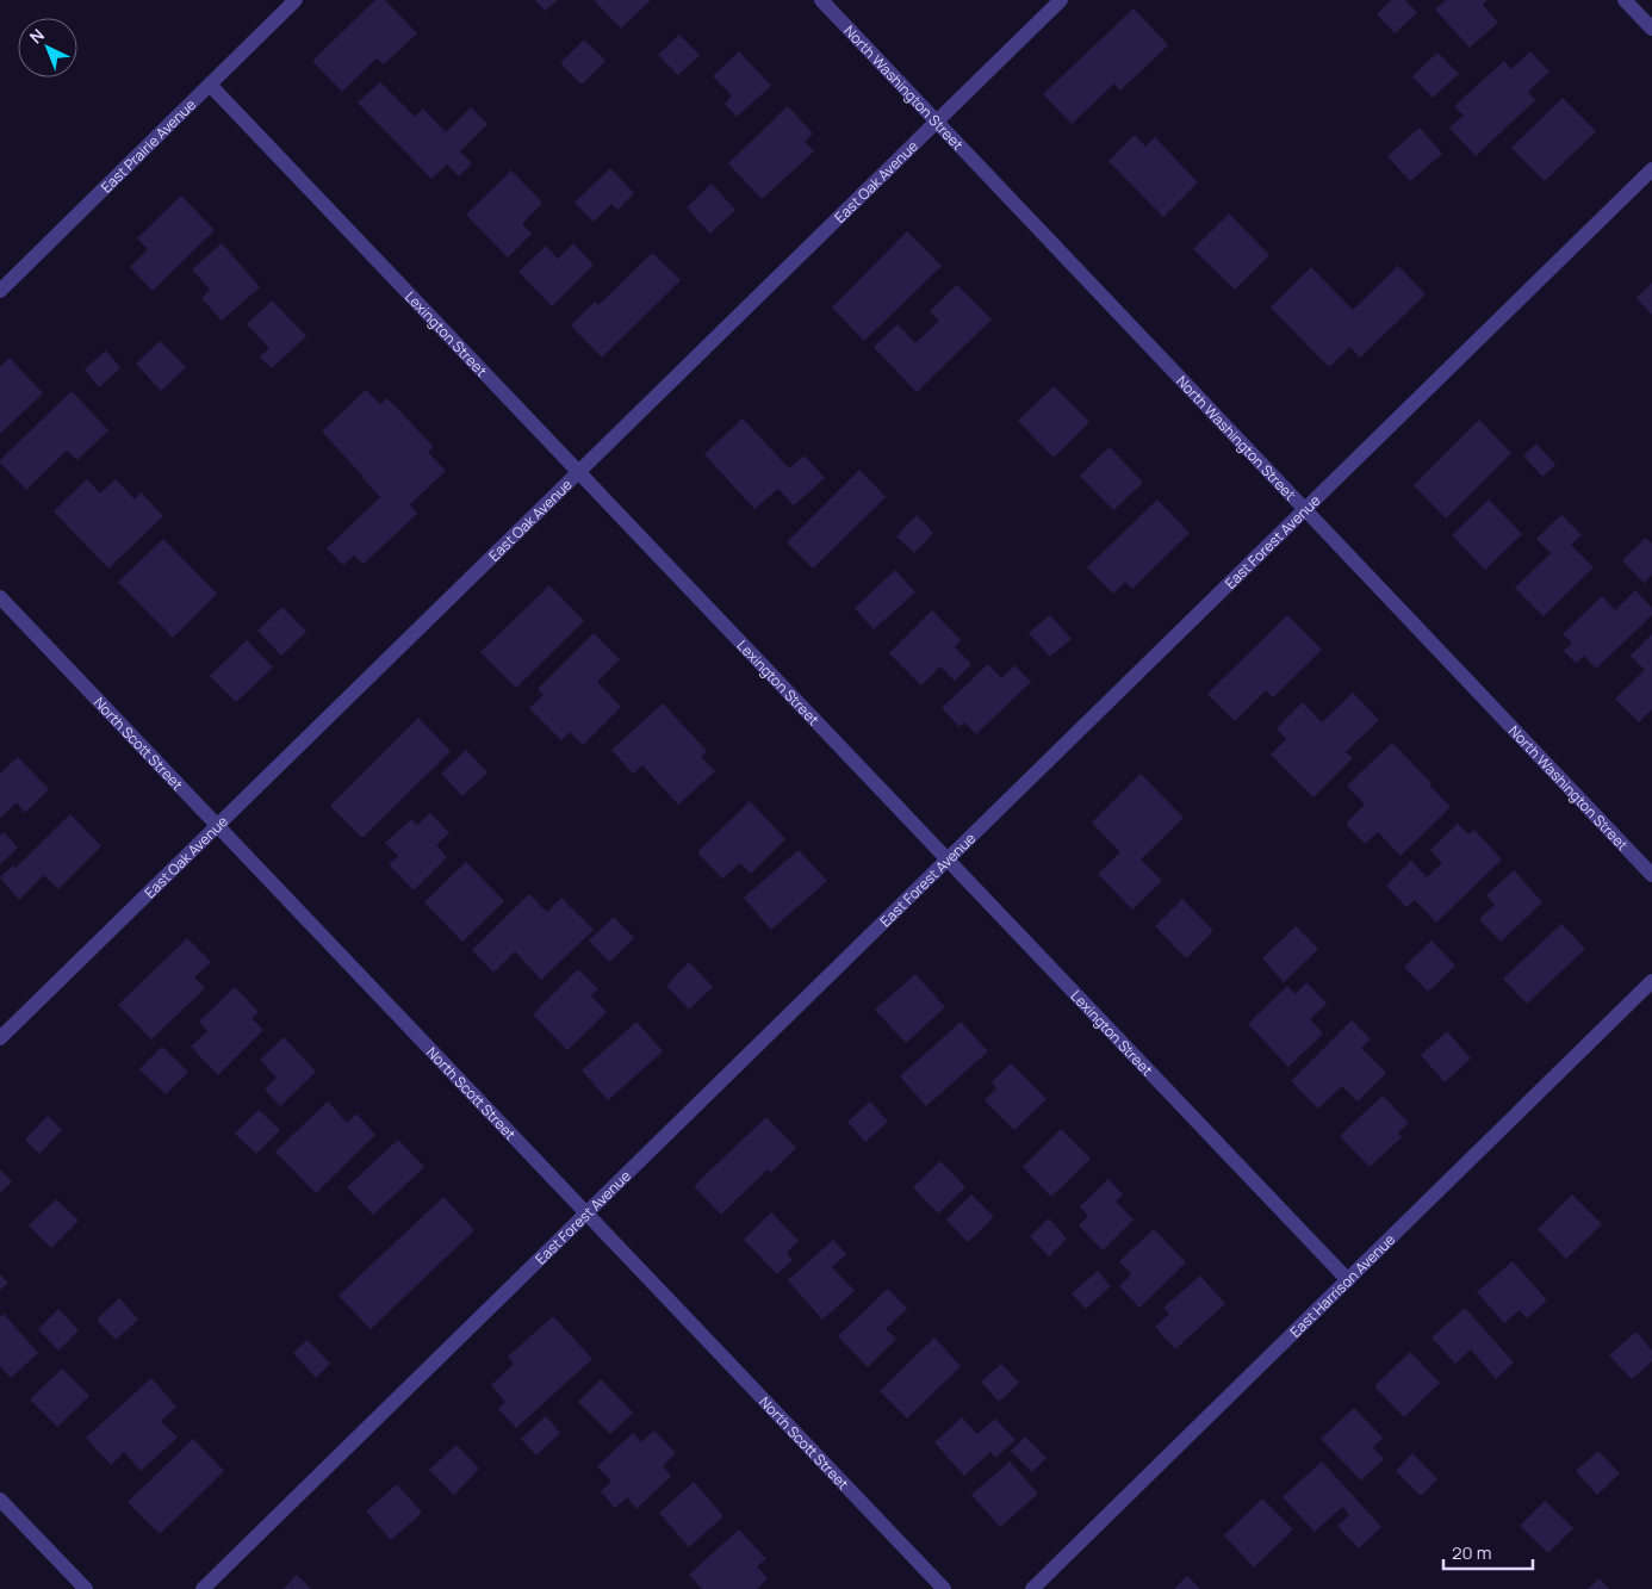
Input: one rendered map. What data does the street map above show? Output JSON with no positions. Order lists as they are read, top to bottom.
{
  "streets": {
    "street": [
      "North Washington Street",
      "East Prairie Avenue",
      "East Oak Avenue",
      "Lexington Street",
      "East Forest Avenue",
      "North Scott Street",
      "East Harrison Avenue"
    ]
  },
  "crossings": [
    ["North Washington Street", "East Oak Avenue"],
    ["North Washington Street", "East Forest Avenue"],
    ["East Prairie Avenue", "Lexington Street"],
    ["East Oak Avenue", "Lexington Street"],
    ["East Oak Avenue", "North Scott Street"],
    ["Lexington Street", "East Forest Avenue"],
    ["Lexington Street", "East Harrison Avenue"],
    ["East Forest Avenue", "North Scott Street"]
  ],
  "scale_bar": "20 m",
  "north": "top left"
}
